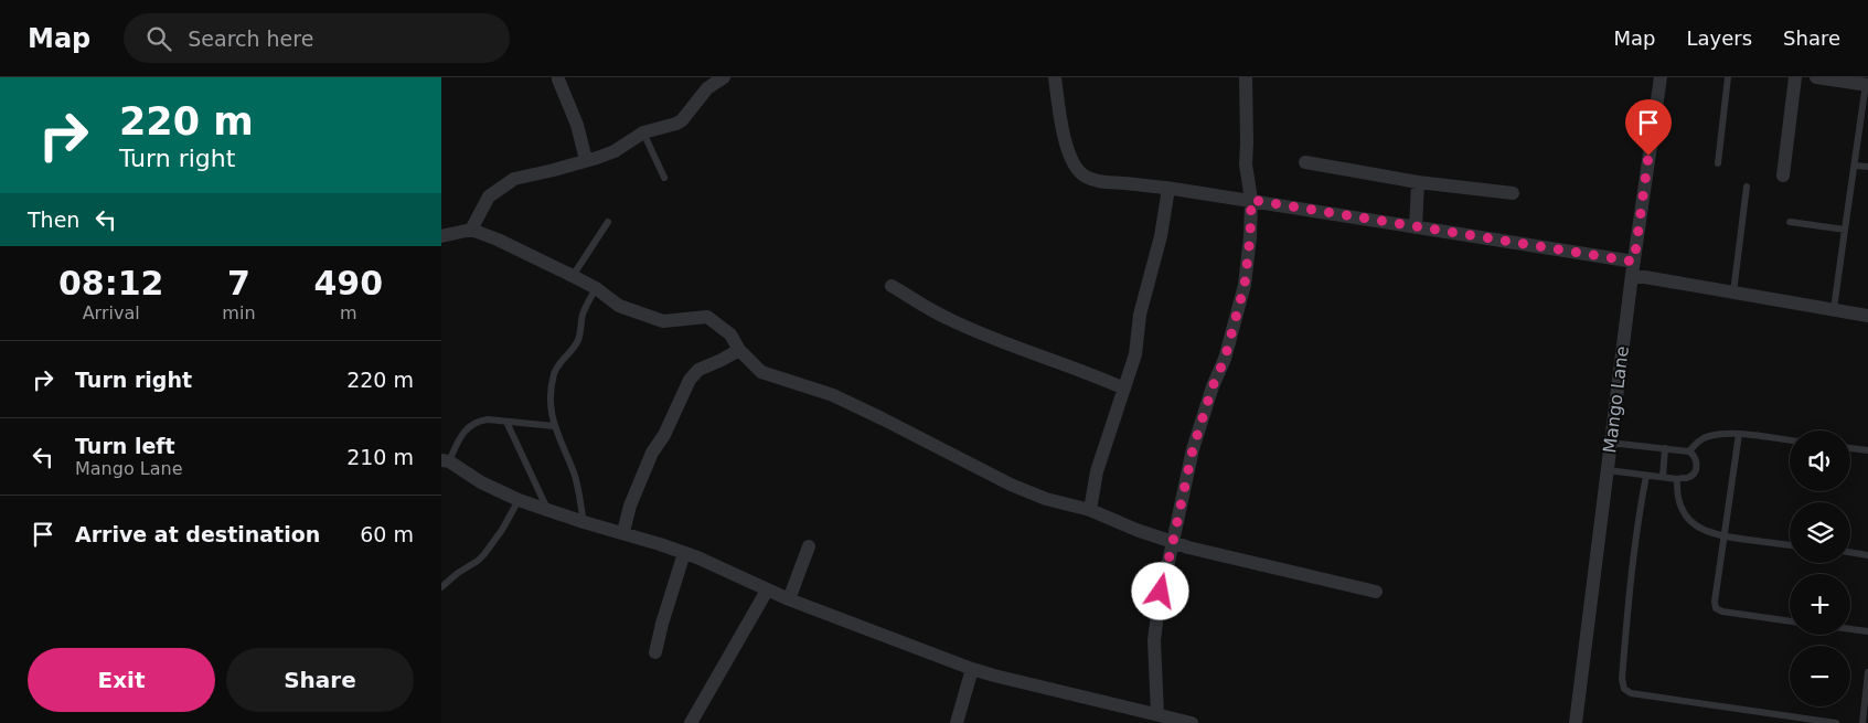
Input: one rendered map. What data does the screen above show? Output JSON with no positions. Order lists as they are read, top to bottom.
{
  "streets": {
    "street": ["Mango Lane"]
  },
  "page": {
    "header": "Map",
    "search": "Search here",
    "nav": ["Map", "Layers", "Share"],
    "turn": ["220 m", "Turn right"],
    "then": "Then",
    "eta": [
      "08:12",
      "Arrival",
      "7",
      "min",
      "490",
      "m"
    ],
    "list": [
      {
        "name": "Turn right",
        "value": "220 m"
      },
      {
        "name": "Turn left",
        "note": "Mango Lane",
        "value": "210 m"
      },
      {
        "name": "Arrive at destination",
        "value": "60 m"
      }
    ],
    "map_buttons": ["+", "−"],
    "buttons": ["Exit", "Share"]
  }
}
